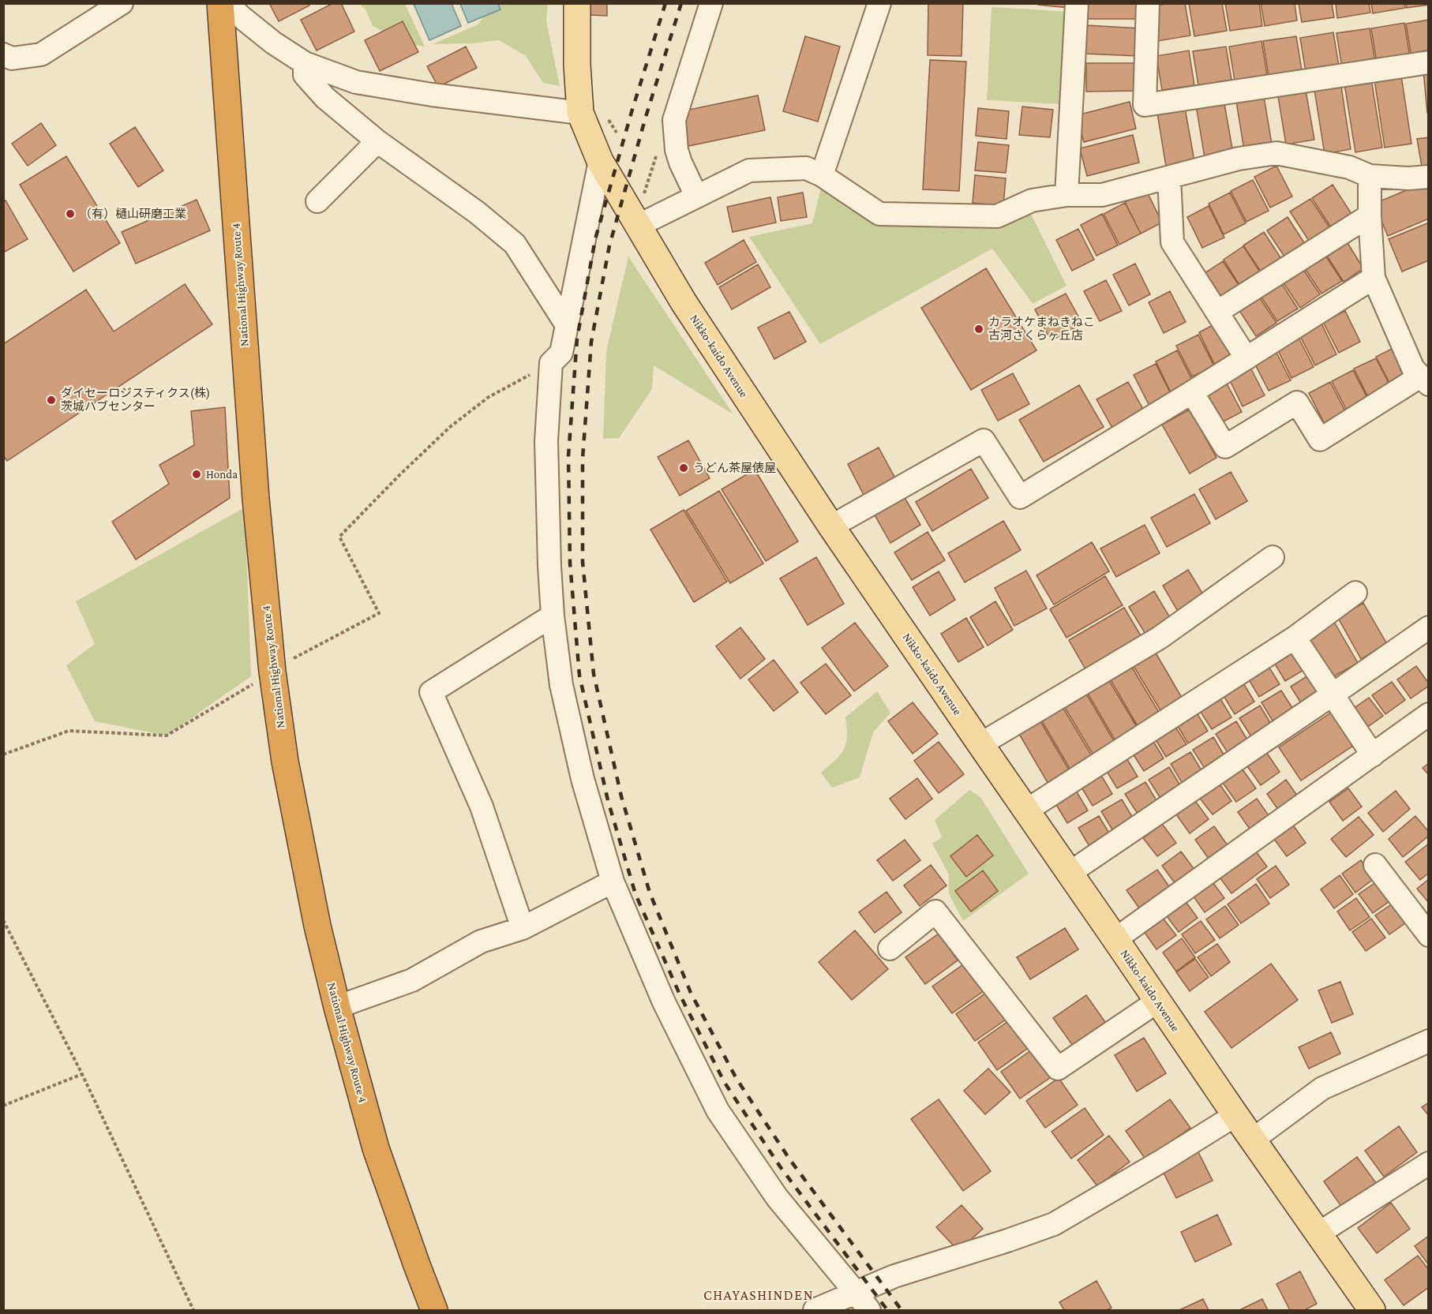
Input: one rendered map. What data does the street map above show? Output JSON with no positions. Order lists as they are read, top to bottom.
{
  "streets": {
    "highway": ["National Highway Route 4"],
    "main road": ["Nikko-kaido Avenue"]
  },
  "districts": ["CHAYASHINDEN"],
  "places": [
    "（有）樋山研磨工業",
    "カラオケまねきねこ 古河さくらヶ丘店",
    "ダイセーロジスティクス(株) 茨城ハブセンター",
    "うどん茶屋俵屋",
    "Honda"
  ]
}
